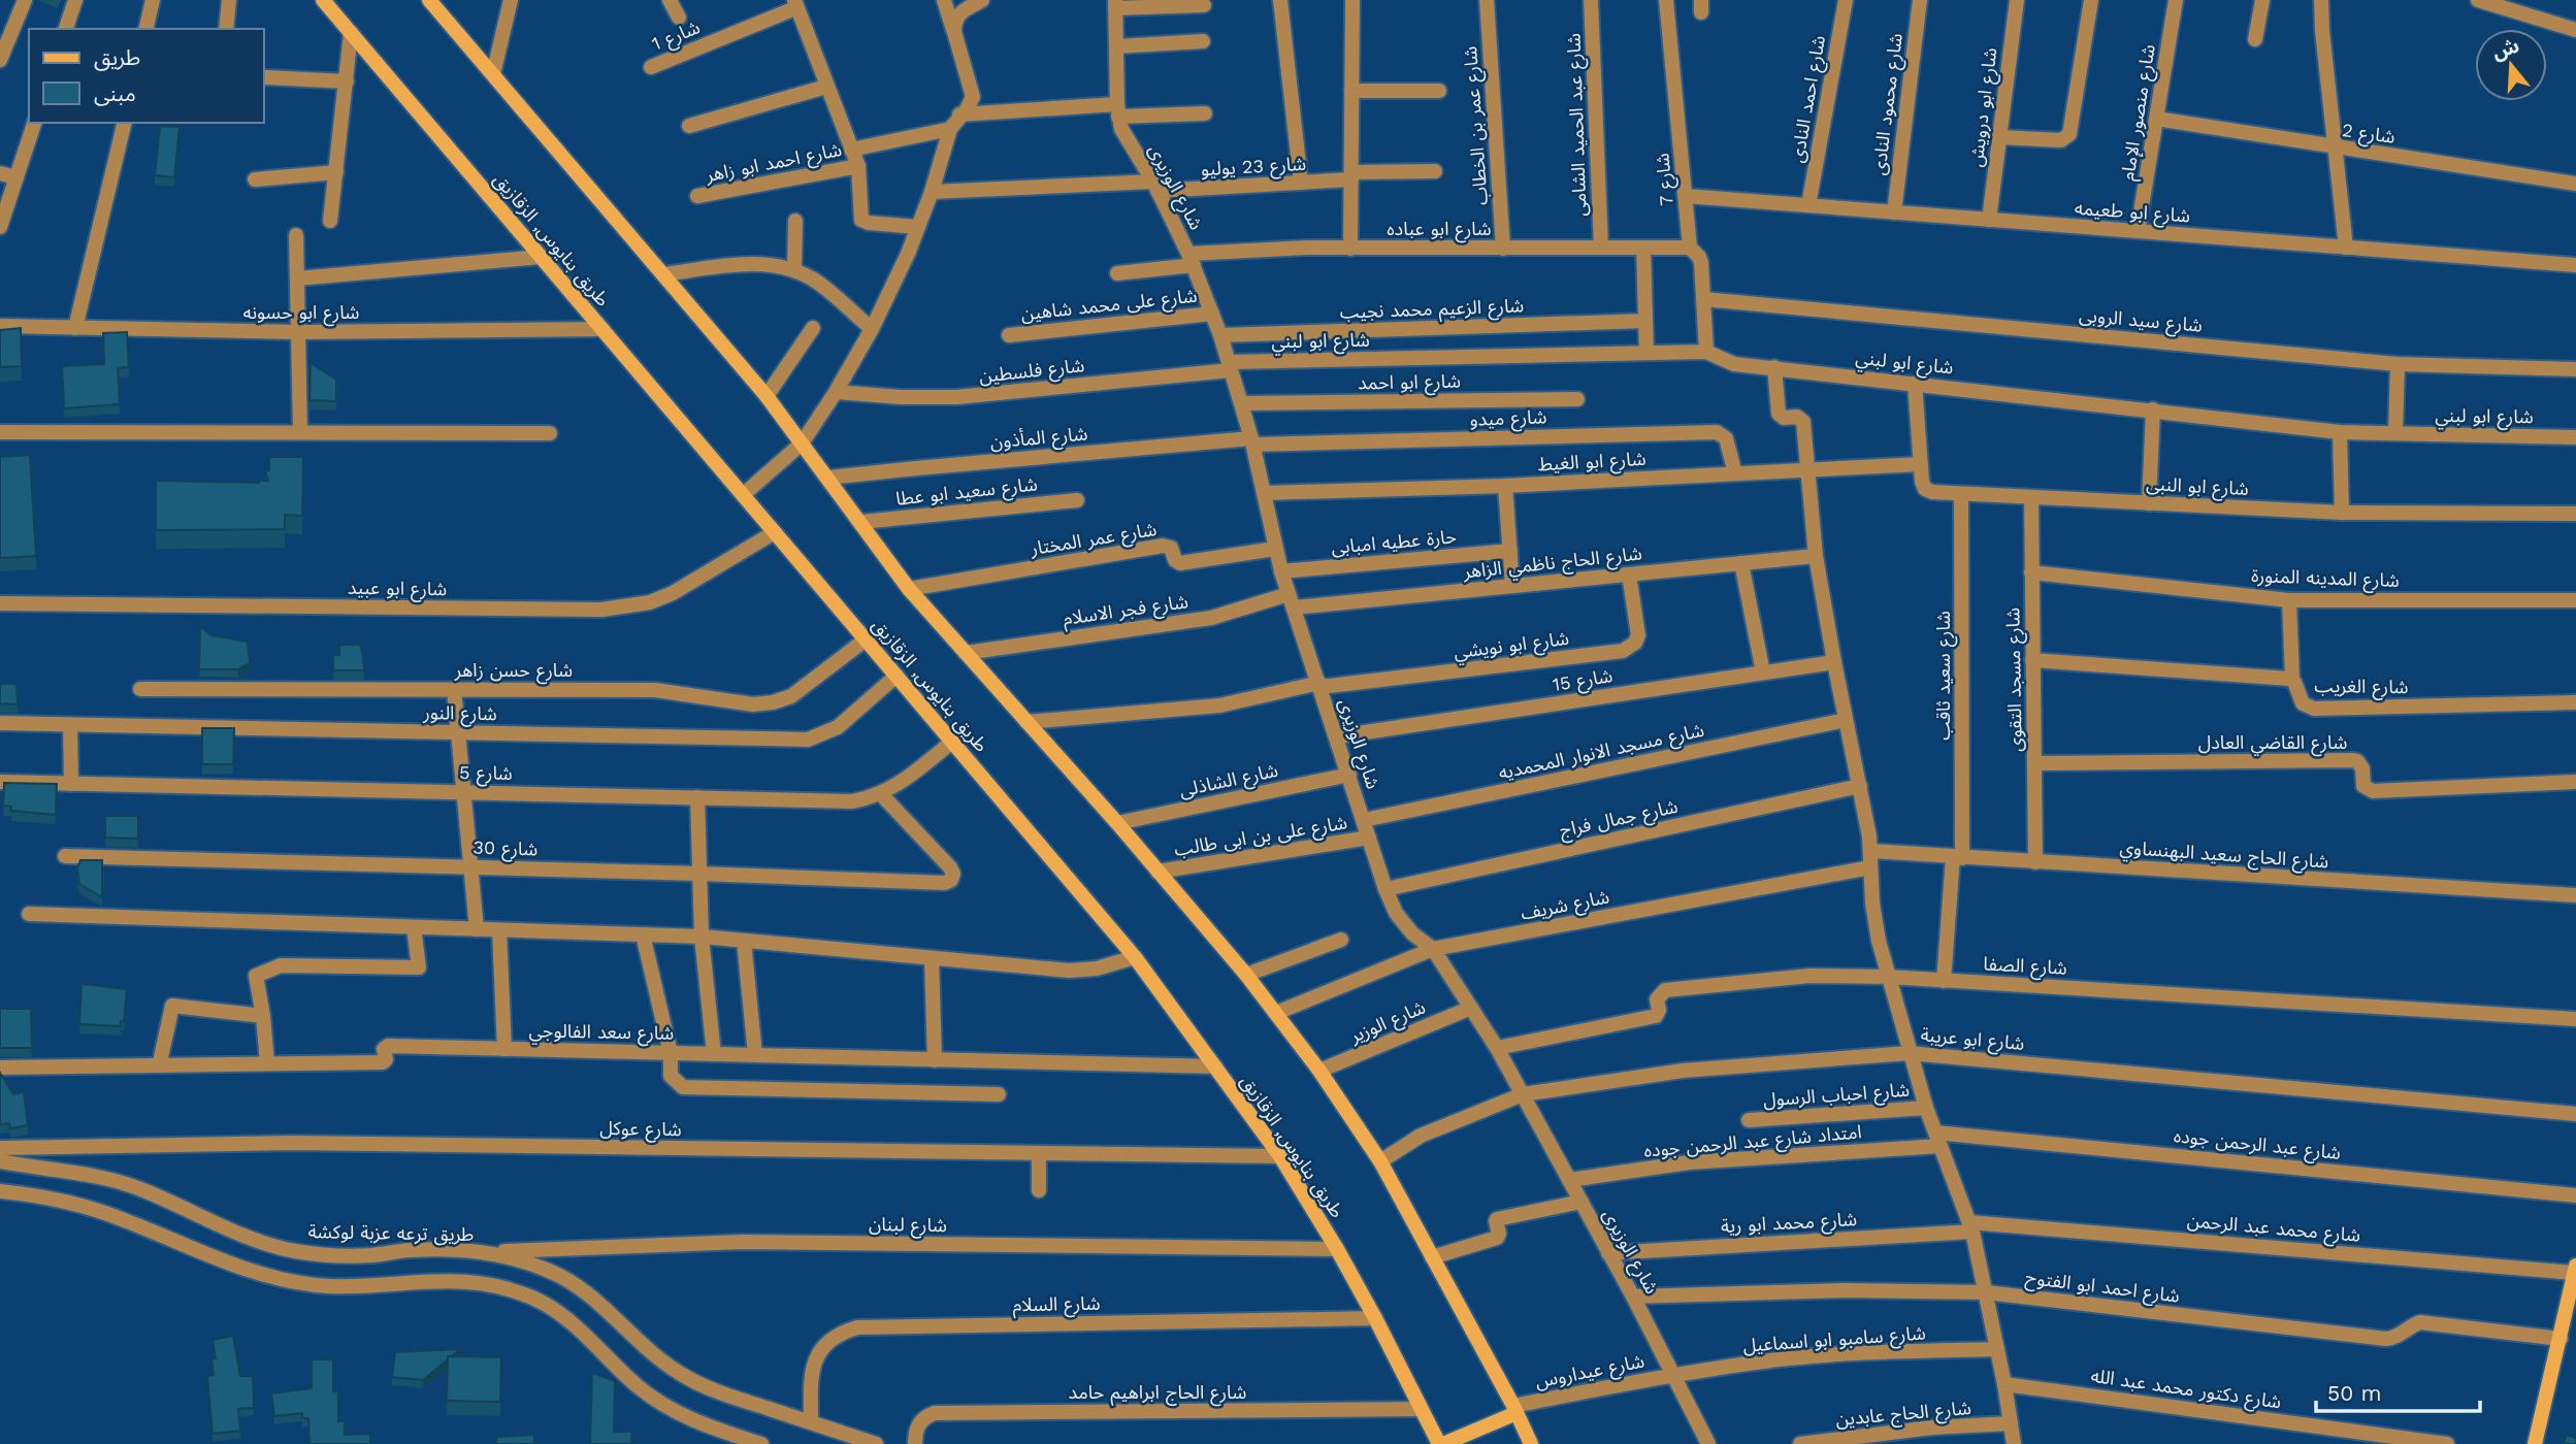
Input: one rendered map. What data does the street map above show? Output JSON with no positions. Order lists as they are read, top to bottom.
{
  "streets": {
    "main road": ["طريق بنايوس, الزقازيق"],
    "street": [
      "شارع 1",
      "شارع احمد النادى",
      "شارع محمود النادى",
      "شارع ابو درويش",
      "شارع منصور الإمام",
      "شارع عبد الحميد الشامى",
      "شارع عمر بن الخطاب",
      "شارع 2",
      "شارع احمد ابو زاهر",
      "شارع 23 يوليو",
      "شارع 7",
      "شارع الوزيرى",
      "شارع ابو طعيمه",
      "شارع ابو عباده",
      "شارع على محمد شاهين",
      "شارع الزعيم محمد نجيب",
      "شارع ابو حسونه",
      "شارع سيد الروبى",
      "شارع ابو لبني",
      "شارع فلسطين",
      "شارع ابو احمد",
      "شارع ميدو",
      "شارع المأذون",
      "شارع ابو الغيط",
      "شارع ابو النبى",
      "شارع سعيد ابو عطا",
      "شارع عمر المختار",
      "حارة عطيه امبابى",
      "شارع الحاج ناظمي الزاهر",
      "شارع المدينه المنورة",
      "شارع ابو عبيد",
      "شارع فجر الاسلام",
      "شارع ابو نويشي",
      "شارع حسن زاهر",
      "شارع سعيد ثاقب",
      "شارع 15",
      "شارع مسجد التقوى",
      "شارع الغريب",
      "شارع النور",
      "شارع القاضي العادل",
      "شارع مسجد الانوار المحمديه",
      "شارع 5",
      "شارع الشاذلى",
      "شارع جمال فراج",
      "شارع على بن ابى طالب",
      "شارع 30",
      "شارع الحاج سعيد البهنساوي",
      "شارع شريف",
      "شارع الصفا",
      "شارع الوزير",
      "شارع سعد الفالوجي",
      "شارع ابو عريبة",
      "شارع احباب الرسول",
      "شارع عوكل",
      "امتداد شارع عبد الرحمن جوده",
      "شارع عبد الرحمن جوده",
      "شارع محمد ابو رية",
      "شارع لبنان",
      "شارع محمد عبد الرحمن",
      "طريق ترعه عزبة لوكشة",
      "شارع احمد ابو الفتوح",
      "شارع السلام",
      "شارع سامبو ابو اسماعيل",
      "شارع عيداروس",
      "شارع دكتور محمد عبد الله",
      "شارع الحاج ابراهيم حامد",
      "شارع الحاج عابدين"
    ]
  },
  "crossings": [
    ["شارع احمد النادى", "شارع ابو طعيمه"],
    ["شارع محمود النادى", "شارع ابو طعيمه"],
    ["شارع ابو درويش", "شارع ابو طعيمه"],
    ["شارع منصور الإمام", "شارع 2"],
    ["شارع منصور الإمام", "شارع ابو طعيمه"],
    ["شارع عبد الحميد الشامى", "شارع ابو عباده"],
    ["شارع عمر بن الخطاب", "شارع ابو عباده"],
    ["شارع 23 يوليو", "شارع الوزيرى"],
    ["شارع 7", "شارع ابو طعيمه"],
    ["شارع 7", "شارع ابو عباده"],
    ["شارع 7", "شارع سيد الروبى"],
    ["شارع 7", "شارع ابو لبني"],
    ["شارع الوزيرى", "شارع ابو عباده"],
    ["شارع الوزيرى", "شارع على محمد شاهين"],
    ["شارع الوزيرى", "شارع الزعيم محمد نجيب"],
    ["شارع الوزيرى", "شارع ابو لبني"],
    ["شارع الوزيرى", "شارع فلسطين"],
    ["شارع الوزيرى", "شارع ابو احمد"],
    ["شارع الوزيرى", "شارع ميدو"],
    ["شارع الوزيرى", "شارع المأذون"],
    ["شارع الوزيرى", "شارع ابو الغيط"],
    ["شارع الوزيرى", "شارع عمر المختار"],
    ["شارع الوزيرى", "حارة عطيه امبابى"],
    ["شارع الوزيرى", "شارع الحاج ناظمي الزاهر"],
    ["شارع الوزيرى", "شارع فجر الاسلام"],
    ["شارع الوزيرى", "شارع ابو نويشي"],
    ["شارع الوزيرى", "شارع 15"],
    ["شارع الوزيرى", "شارع مسجد الانوار المحمديه"],
    ["شارع الوزيرى", "شارع الشاذلى"],
    ["شارع الوزيرى", "شارع جمال فراج"],
    ["شارع الوزيرى", "شارع على بن ابى طالب"],
    ["شارع الوزيرى", "شارع شريف"],
    ["شارع الوزيرى", "شارع الصفا"],
    ["شارع الوزيرى", "شارع الوزير"],
    ["شارع الوزيرى", "شارع ابو عريبة"],
    ["شارع الوزيرى", "امتداد شارع عبد الرحمن جوده"],
    ["شارع الوزيرى", "شارع محمد ابو رية"],
    ["شارع الوزيرى", "شارع احمد ابو الفتوح"],
    ["شارع الوزيرى", "شارع سامبو ابو اسماعيل"],
    ["شارع الوزيرى", "شارع عيداروس"],
    ["طريق بنايوس, الزقازيق", "شارع ابو حسونه"],
    ["طريق بنايوس, الزقازيق", "شارع ابو عبيد"],
    ["طريق بنايوس, الزقازيق", "شارع حسن زاهر"],
    ["طريق بنايوس, الزقازيق", "شارع النور"],
    ["طريق بنايوس, الزقازيق", "شارع 5"],
    ["طريق بنايوس, الزقازيق", "شارع سعد الفالوجي"],
    ["طريق بنايوس, الزقازيق", "شارع عوكل"],
    ["طريق بنايوس, الزقازيق", "شارع لبنان"],
    ["طريق بنايوس, الزقازيق", "شارع السلام"],
    ["طريق بنايوس, الزقازيق", "شارع الحاج ابراهيم حامد"],
    ["شارع ابو لبني", "شارع فلسطين"],
    ["شارع ابو لبني", "شارع ابو النبى"],
    ["شارع ميدو", "شارع المأذون"],
    ["شارع ميدو", "شارع ابو الغيط"],
    ["شارع ابو الغيط", "شارع ابو النبى"],
    ["شارع ابو النبى", "شارع سعيد ثاقب"],
    ["شارع ابو النبى", "شارع مسجد التقوى"],
    ["شارع الحاج ناظمي الزاهر", "شارع فجر الاسلام"],
    ["شارع الحاج ناظمي الزاهر", "شارع ابو نويشي"],
    ["شارع المدينه المنورة", "شارع مسجد التقوى"],
    ["شارع سعيد ثاقب", "شارع الحاج سعيد البهنساوي"],
    ["شارع سعيد ثاقب", "شارع الصفا"],
    ["شارع مسجد التقوى", "شارع الغريب"],
    ["شارع مسجد التقوى", "شارع القاضي العادل"],
    ["شارع مسجد التقوى", "شارع الحاج سعيد البهنساوي"],
    ["شارع 5", "شارع 30"],
    ["امتداد شارع عبد الرحمن جوده", "شارع عبد الرحمن جوده"],
    ["شارع محمد ابو رية", "شارع محمد عبد الرحمن"],
    ["شارع لبنان", "طريق ترعه عزبة لوكشة"],
    ["طريق ترعه عزبة لوكشة", "شارع السلام"],
    ["شارع سامبو ابو اسماعيل", "شارع عيداروس"]
  ],
  "legend": ["طريق", "مبنى"],
  "scale_bar": "50 m",
  "north": "top"
}
